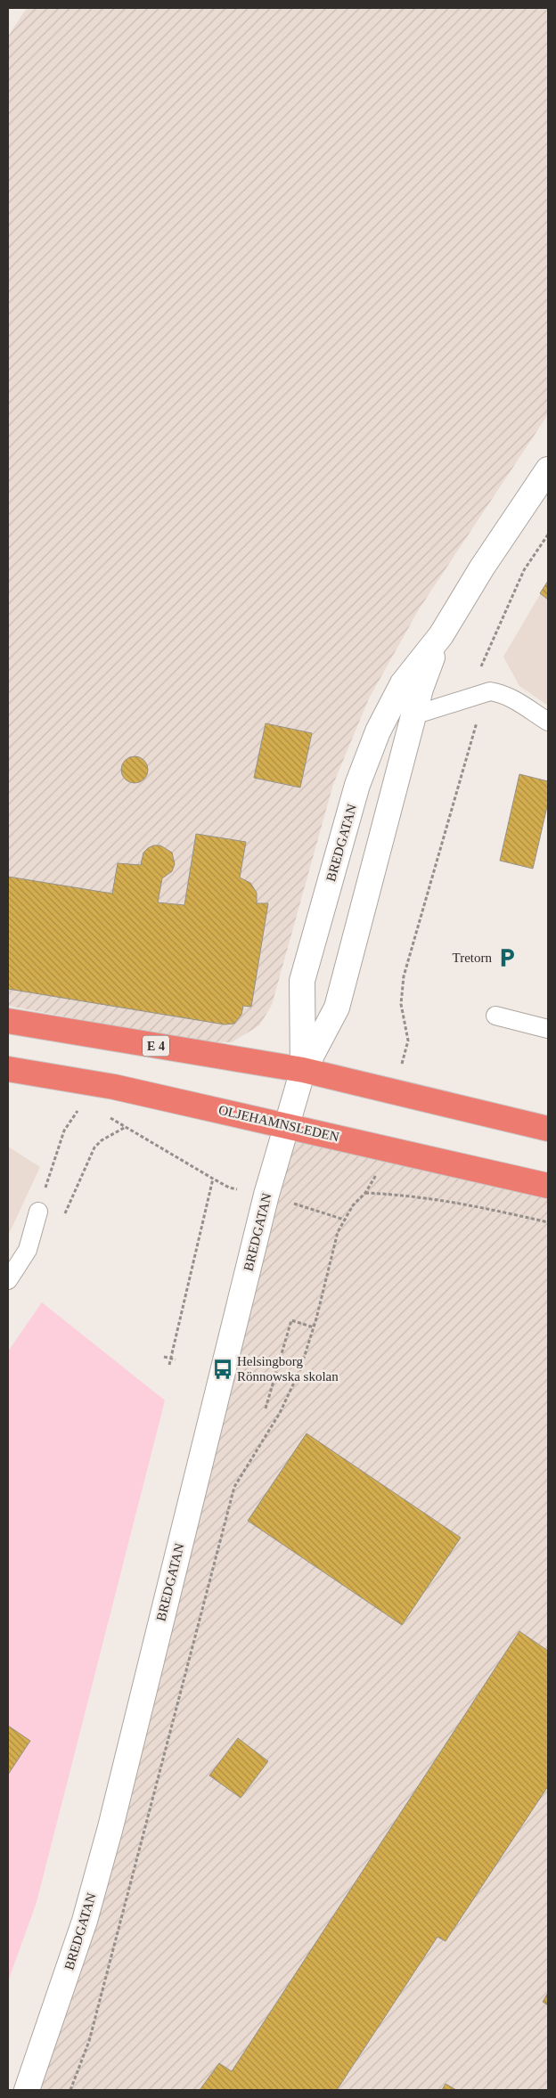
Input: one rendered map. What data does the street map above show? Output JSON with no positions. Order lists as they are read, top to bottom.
{
  "streets": {
    "highway": ["E 4", "OLJEHAMNSLEDEN"],
    "street": ["BREDGATAN"]
  },
  "crossings": [
    ["BREDGATAN", "E 4"],
    ["BREDGATAN", "OLJEHAMNSLEDEN"]
  ],
  "places": {
    "parking": ["Tretorn"],
    "bus stop": ["Helsingborg Rönnowska skolan"]
  }
}
